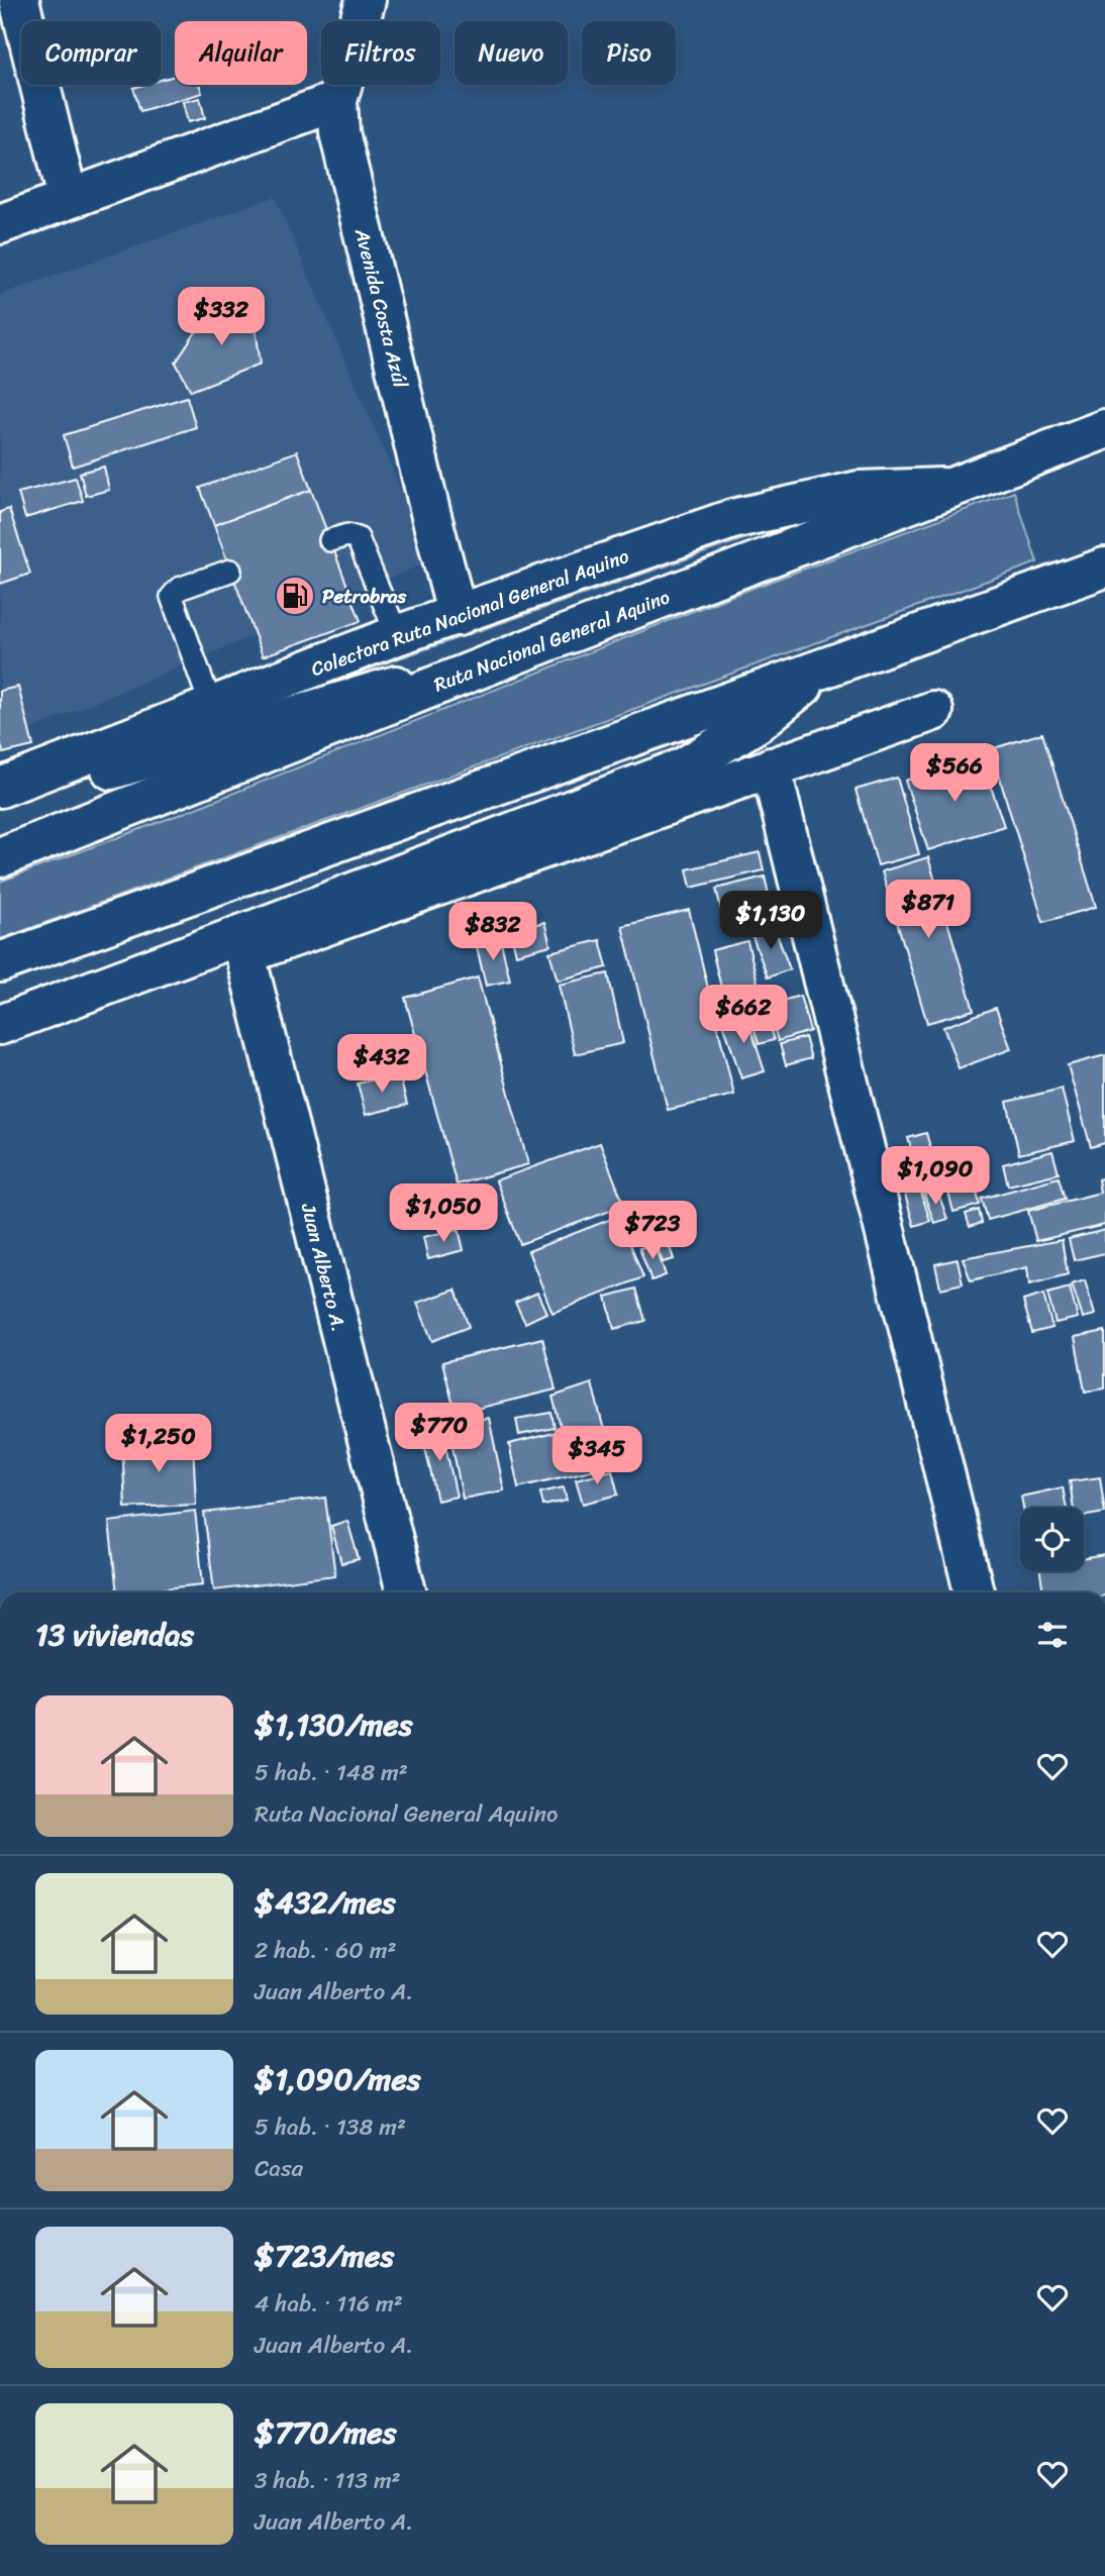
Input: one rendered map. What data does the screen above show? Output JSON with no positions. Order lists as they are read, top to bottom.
{
  "streets": {
    "main road": [
      "Avenida Costa Azúl",
      "Colectora Ruta Nacional General Aquino",
      "Ruta Nacional General Aquino",
      "Juan Alberto A."
    ]
  },
  "crossings": [
    ["Avenida Costa Azúl", "Colectora Ruta Nacional General Aquino"],
    ["Colectora Ruta Nacional General Aquino", "Ruta Nacional General Aquino"]
  ],
  "places": {
    "fuel station": ["Petrobras"]
  },
  "page": {
    "chip": [
      "Comprar",
      "Alquilar",
      "Filtros",
      "Nuevo",
      "Piso"
    ],
    "price": [
      "$332",
      "$566",
      "$871",
      "$1,130",
      "$832",
      "$662",
      "$432",
      "$1,090",
      "$1,050",
      "$723",
      "$770",
      "$1,250",
      "$345"
    ],
    "heading": "13 viviendas",
    "list": [
      {
        "name": "$1,130/mes",
        "note": "5 hab. · 148 m² · Ruta Nacional General Aquino"
      },
      {
        "name": "$432/mes",
        "note": "2 hab. · 60 m² · Juan Alberto A."
      },
      {
        "name": "$1,090/mes",
        "note": "5 hab. · 138 m² · Casa"
      },
      {
        "name": "$723/mes",
        "note": "4 hab. · 116 m² · Juan Alberto A."
      },
      {
        "name": "$770/mes",
        "note": "3 hab. · 113 m² · Juan Alberto A."
      }
    ]
  }
}
